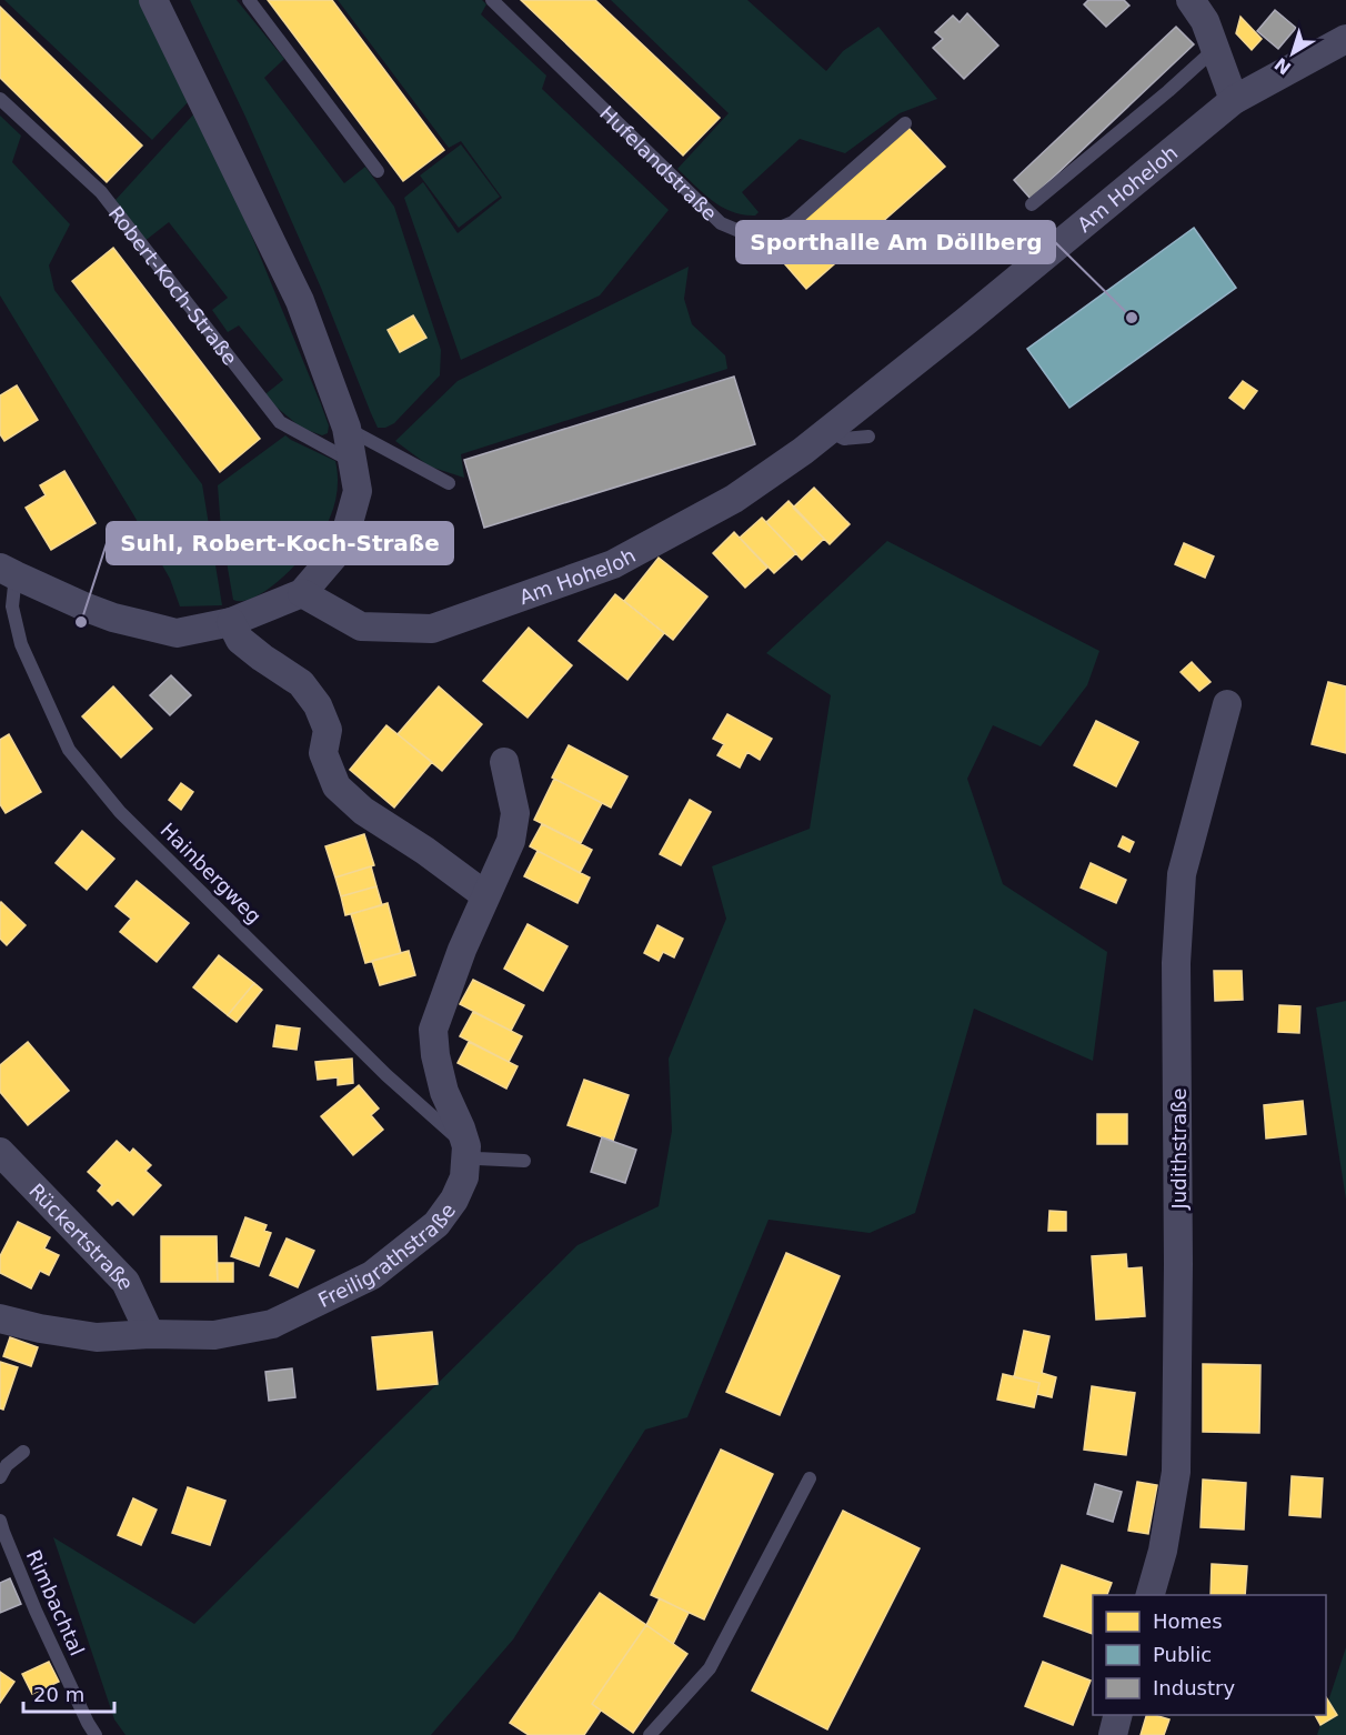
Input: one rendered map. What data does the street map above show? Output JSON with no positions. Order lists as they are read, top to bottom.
{
  "streets": {
    "street": [
      "Am Hoheloh",
      "Judithstraße",
      "Rückertstraße",
      "Freiligrathstraße"
    ],
    "lane": [
      "Hufelandstraße",
      "Robert-Koch-Straße",
      "Hainbergweg",
      "Rimbachtal"
    ]
  },
  "crossings": [
    ["Hainbergweg", "Freiligrathstraße"],
    ["Rückertstraße", "Freiligrathstraße"]
  ],
  "places": ["Sporthalle Am Döllberg", "Suhl, Robert-Koch-Straße"],
  "legend": ["Homes", "Public", "Industry"],
  "scale_bar": "20 m",
  "north": "bottom left"
}
